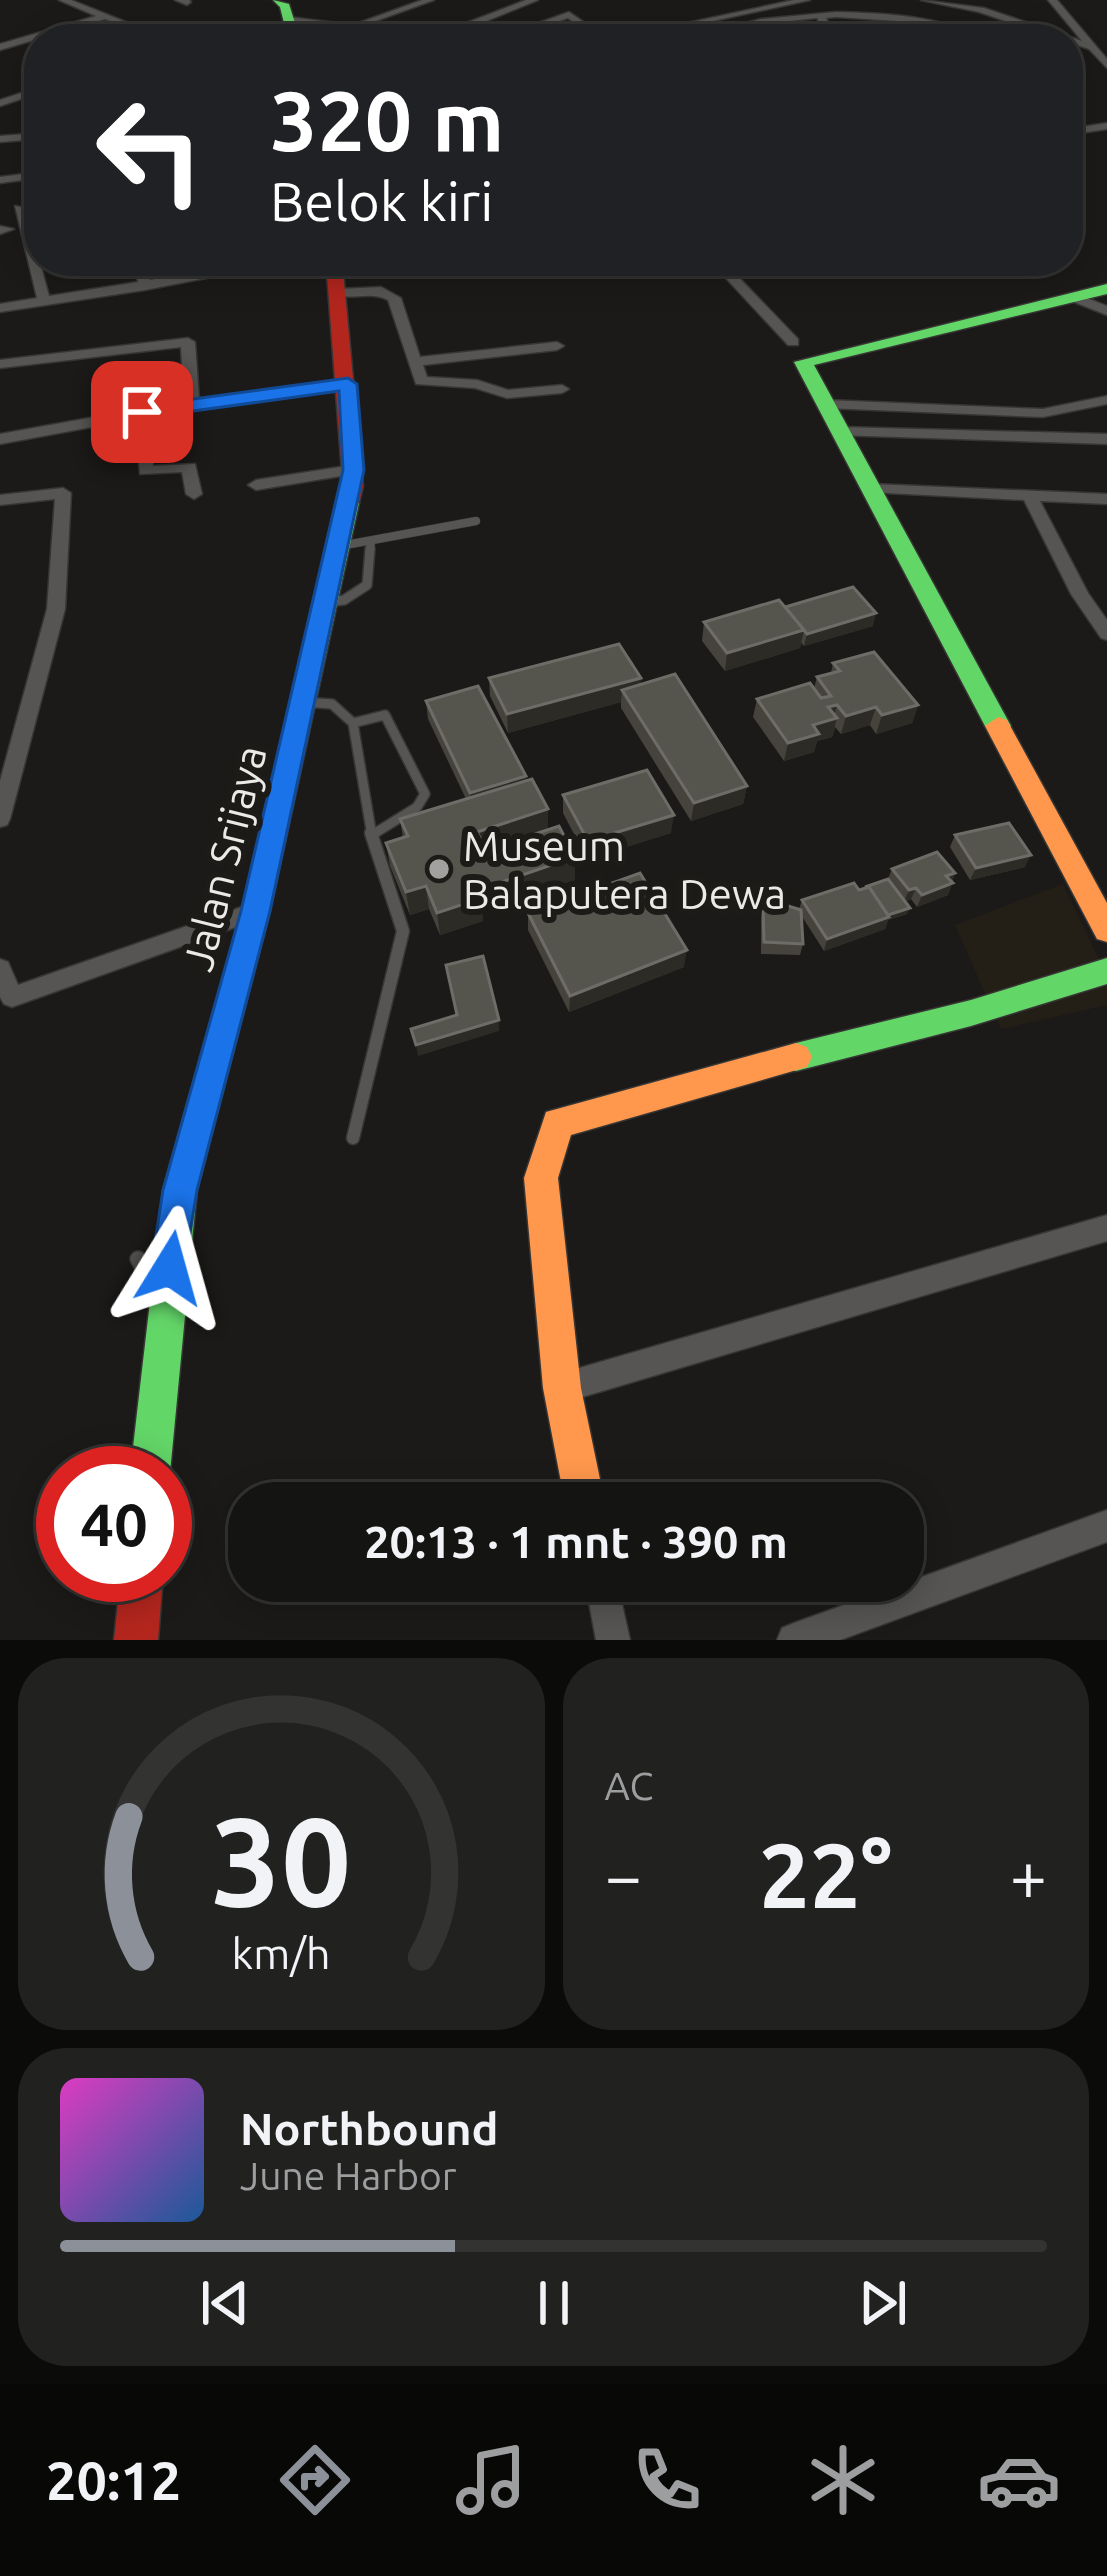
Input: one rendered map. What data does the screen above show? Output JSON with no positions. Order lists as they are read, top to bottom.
{
  "streets": {
    "street": ["Jalan Srijaya"]
  },
  "places": ["Museum Balaputera Dewa"],
  "page": {
    "turn": ["320 m", "Belok kiri"],
    "limit": "40",
    "trip": "20:13 · 1 mnt · 390 m",
    "tile": "AC",
    "heat": ["−", "22°", "+"],
    "song": ["Northbound", "June Harbor"],
    "tabs": "20:12",
    "gauge": ["30", "km/h"]
  }
}
